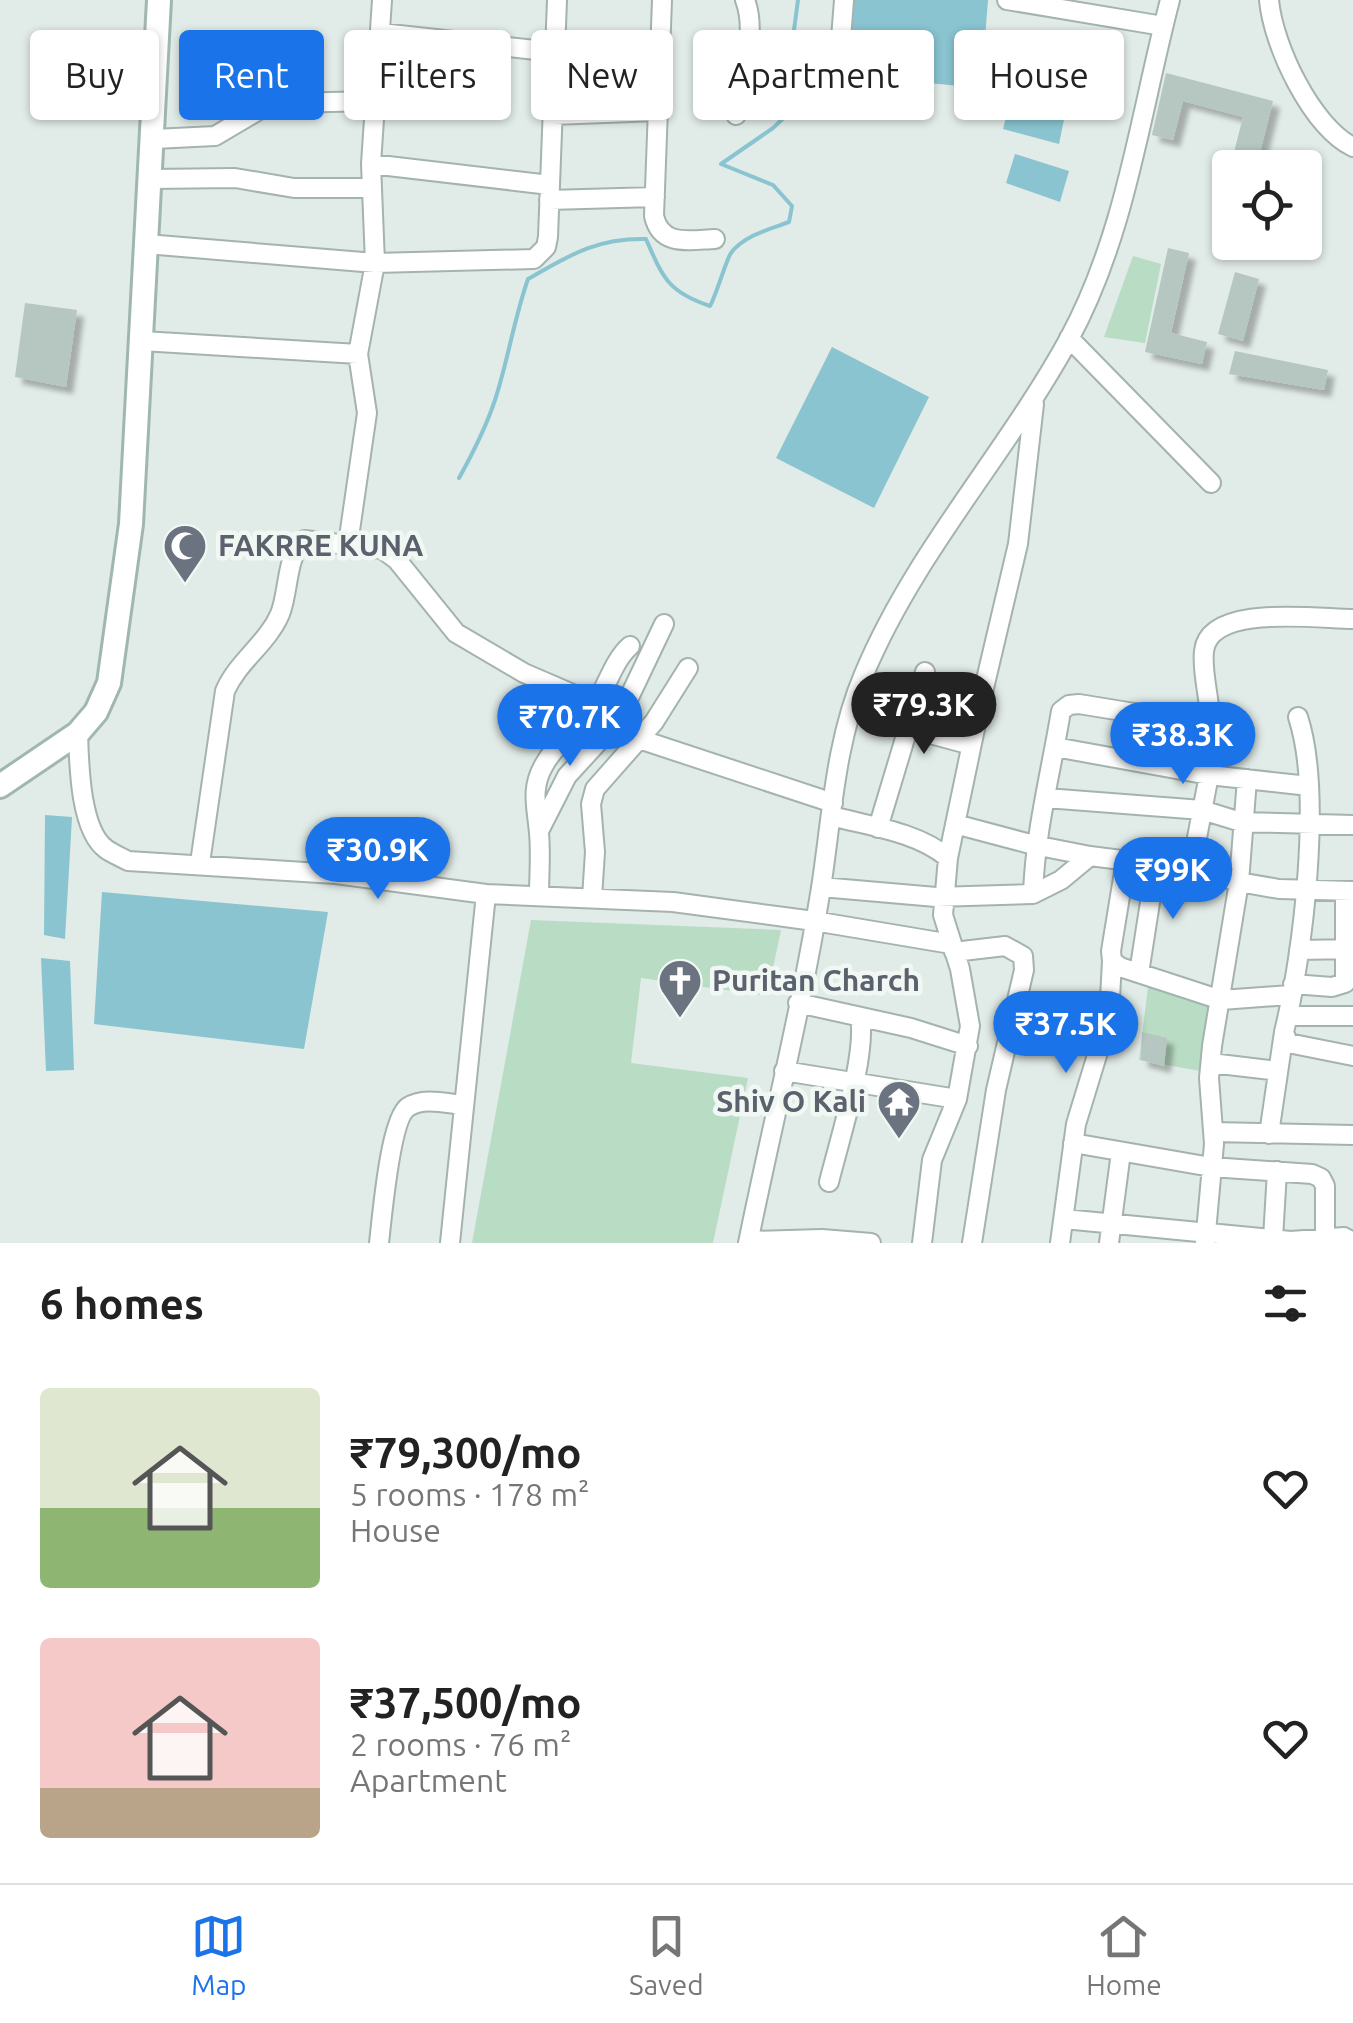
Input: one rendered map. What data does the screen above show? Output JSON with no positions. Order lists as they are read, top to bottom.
{
  "places": {
    "mosque": ["FAKRRE KUNA"],
    "church": ["Puritan Charch"],
    "temple": ["Shiv O Kali"]
  },
  "page": {
    "chip": [
      "Buy",
      "Rent",
      "Filters",
      "New",
      "Apartment",
      "House"
    ],
    "price": [
      "₹79.3K",
      "₹70.7K",
      "₹38.3K",
      "₹30.9K",
      "₹99K",
      "₹37.5K"
    ],
    "heading": "6 homes",
    "list": [
      {
        "name": "₹79,300/mo",
        "note": "5 rooms · 178 m² · House"
      },
      {
        "name": "₹37,500/mo",
        "note": "2 rooms · 76 m² · Apartment"
      }
    ],
    "tabs": ["Map", "Saved", "Home"]
  }
}
